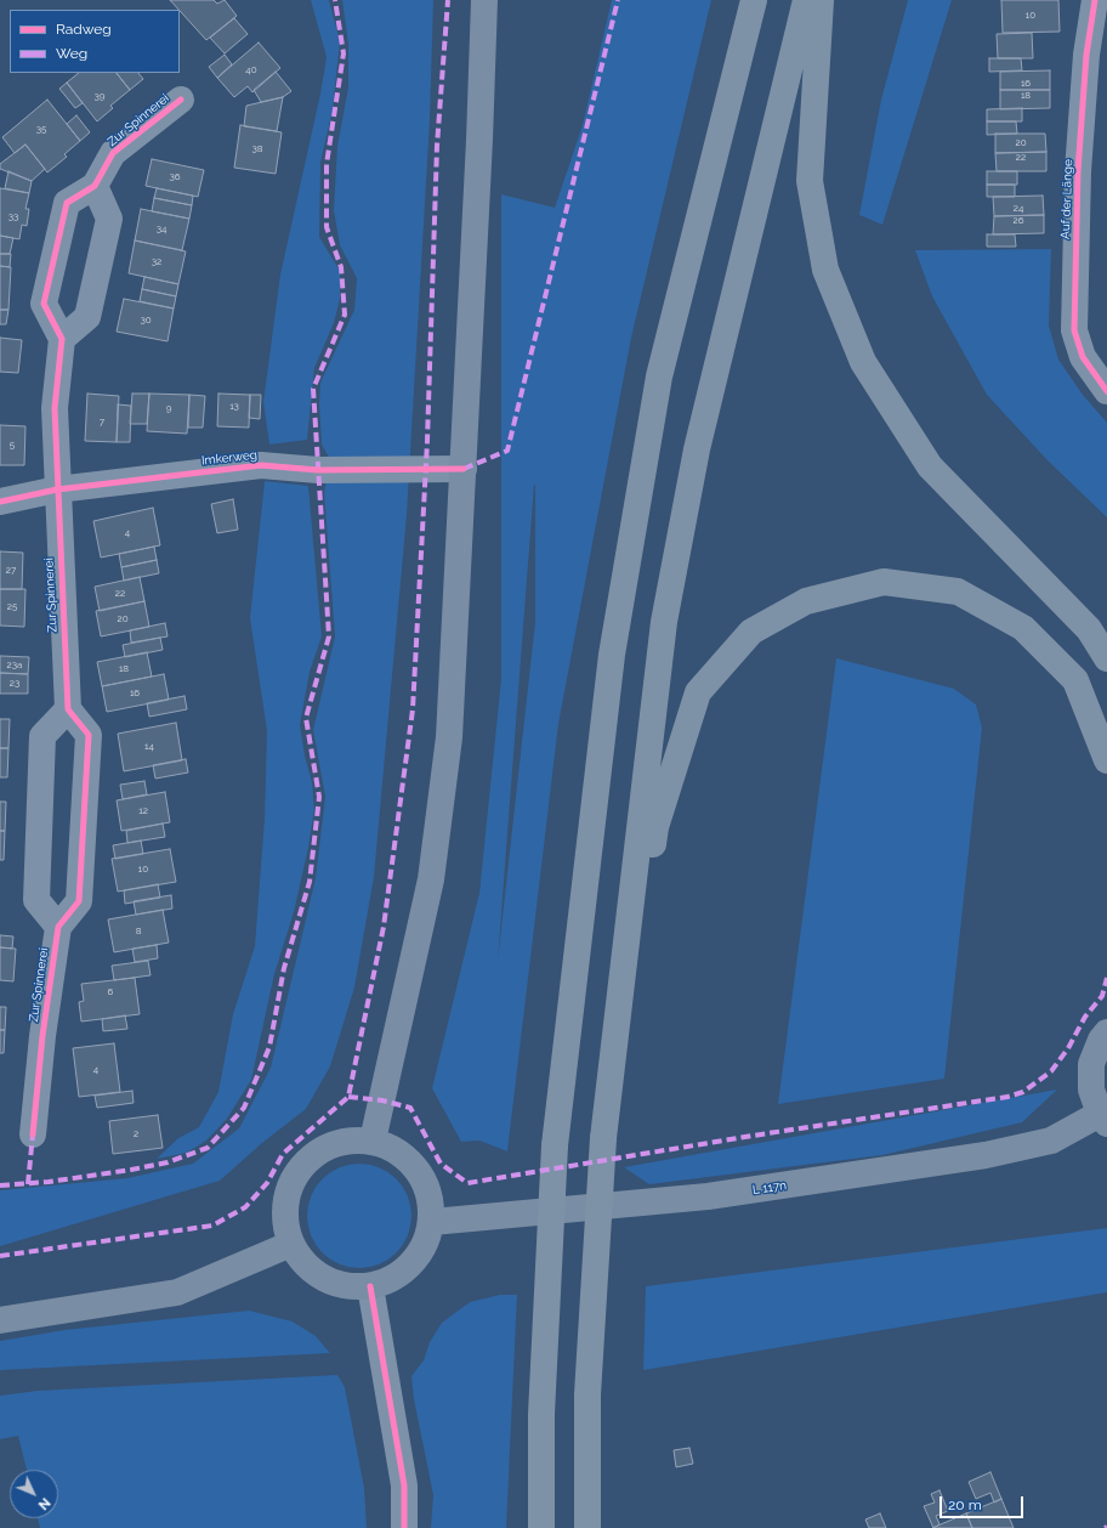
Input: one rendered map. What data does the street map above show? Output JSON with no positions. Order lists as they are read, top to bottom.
{
  "streets": {
    "main road": ["L 117n"],
    "street": ["Zur Spinnerei", "Auf der Länge", "Imkerweg"]
  },
  "crossings": [
    ["Zur Spinnerei", "Imkerweg"]
  ],
  "house_numbers": [
    "10",
    "40",
    "16",
    "18",
    "39",
    "35",
    "20",
    "38",
    "22",
    "36",
    "24",
    "33",
    "26",
    "34",
    "32",
    "30",
    "13",
    "9",
    "7",
    "5",
    "4",
    "27",
    "22",
    "25",
    "20",
    "23a",
    "18",
    "23",
    "16",
    "14",
    "12",
    "10",
    "8",
    "6",
    "4",
    "2"
  ],
  "legend": ["Radweg", "Weg"],
  "scale_bar": "20 m",
  "north": "bottom right"
}
